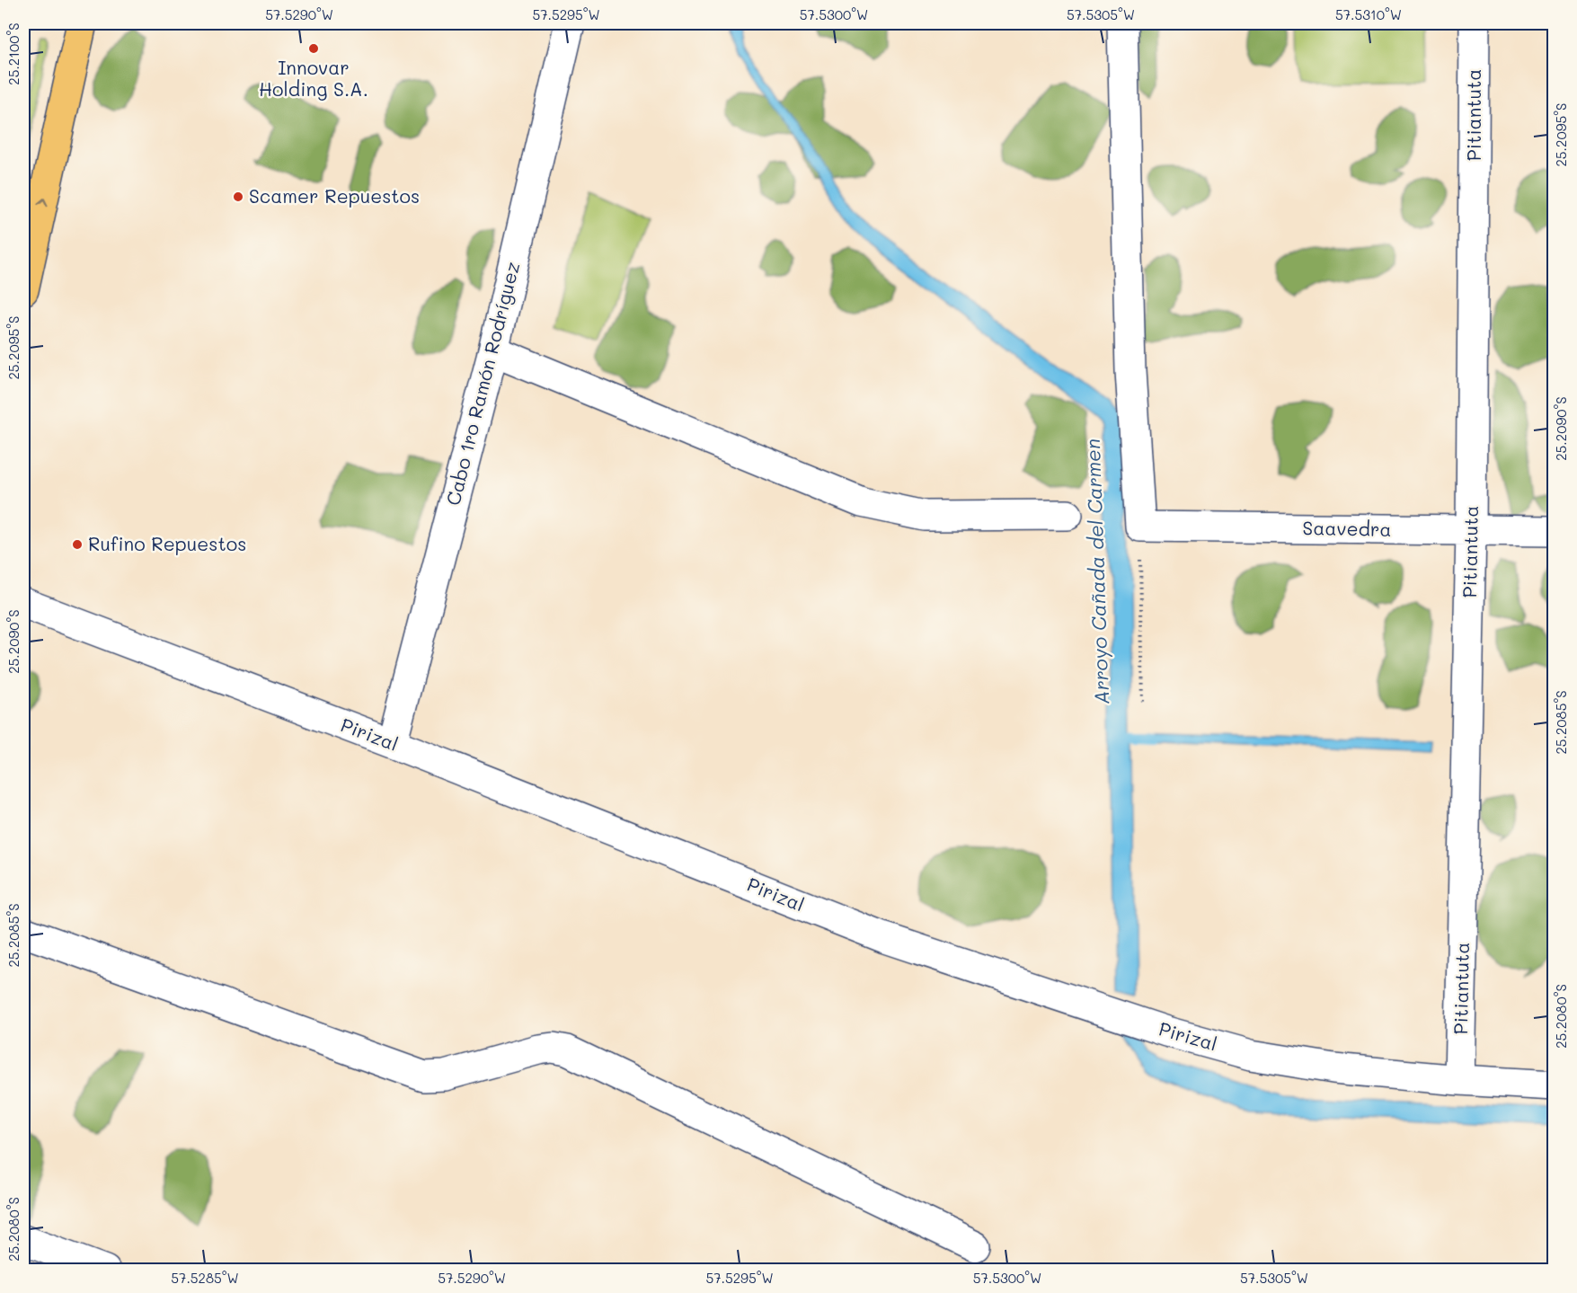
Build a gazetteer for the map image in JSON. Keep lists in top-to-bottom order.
{
  "streets": {
    "street": [
      "Pitiantuta",
      "Cabo 1ro Ramón Rodríguez",
      "Saavedra",
      "Pirizal"
    ]
  },
  "crossings": [
    ["Pitiantuta", "Saavedra"],
    ["Pitiantuta", "Pirizal"],
    ["Cabo 1ro Ramón Rodríguez", "Pirizal"]
  ],
  "water": ["Arroyo Cañada del Carmen"],
  "places": ["Innovar Holding S.A.", "Scamer Repuestos", "Rufino Repuestos"],
  "coordinates": [
    "57.5290°W",
    "57.5295°W",
    "57.5300°W",
    "57.5305°W",
    "57.5310°W",
    "25.2100°S",
    "25.2095°S",
    "25.2090°S",
    "25.2085°S",
    "25.2080°S",
    "57.5285°W"
  ]
}
